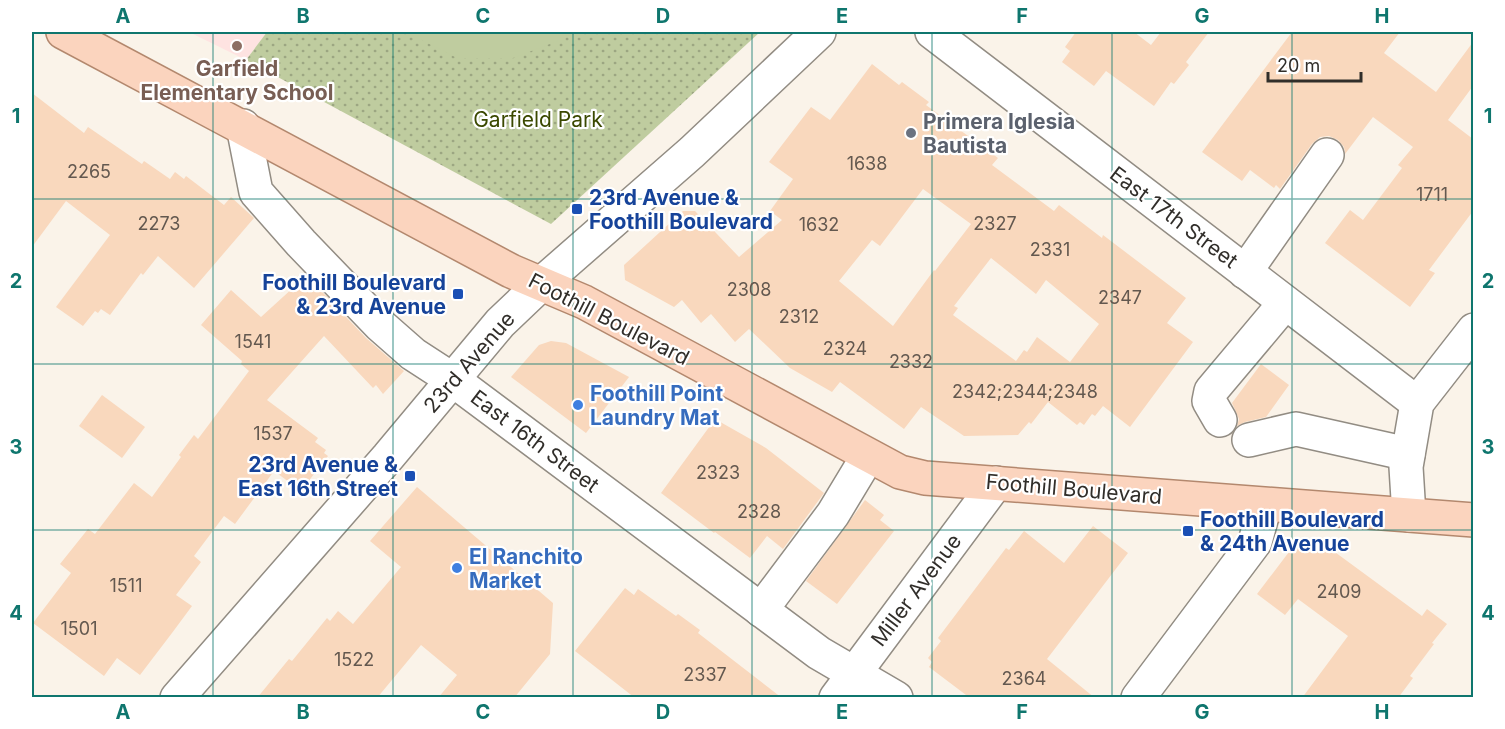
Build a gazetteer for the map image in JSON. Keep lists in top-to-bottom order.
{
  "streets": {
    "main road": ["Foothill Boulevard"],
    "street": [
      "East 17th Street",
      "23rd Avenue",
      "East 16th Street",
      "Miller Avenue"
    ]
  },
  "crossings": [
    ["Foothill Boulevard", "23rd Avenue"],
    ["Foothill Boulevard", "East 16th Street"],
    ["Foothill Boulevard", "Miller Avenue"],
    ["23rd Avenue", "East 16th Street"],
    ["East 16th Street", "Miller Avenue"]
  ],
  "parks": ["Garfield Park"],
  "places": {
    "other": [
      "Garfield Elementary School",
      "Primera Iglesia Bautista",
      "Foothill Point Laundry Mat",
      "El Ranchito Market"
    ],
    "transit": [
      "23rd Avenue & Foothill Boulevard",
      "Foothill Boulevard & 23rd Avenue",
      "23rd Avenue & East 16th Street",
      "Foothill Boulevard & 24th Avenue"
    ]
  },
  "house_numbers": [
    "1638",
    "2265",
    "1711",
    "2273",
    "2327",
    "1632",
    "2331",
    "2308",
    "2347",
    "2312",
    "1541",
    "2324",
    "2332",
    "2342;2344;2348",
    "1537",
    "2323",
    "2328",
    "1511",
    "2409",
    "1501",
    "1522",
    "2337",
    "2364"
  ],
  "scale_bar": "20 m",
  "grid": {
    "columns": [
      "A",
      "B",
      "C",
      "D",
      "E",
      "F",
      "G",
      "H"
    ],
    "rows": [
      "1",
      "2",
      "3",
      "4"
    ]
  }
}
